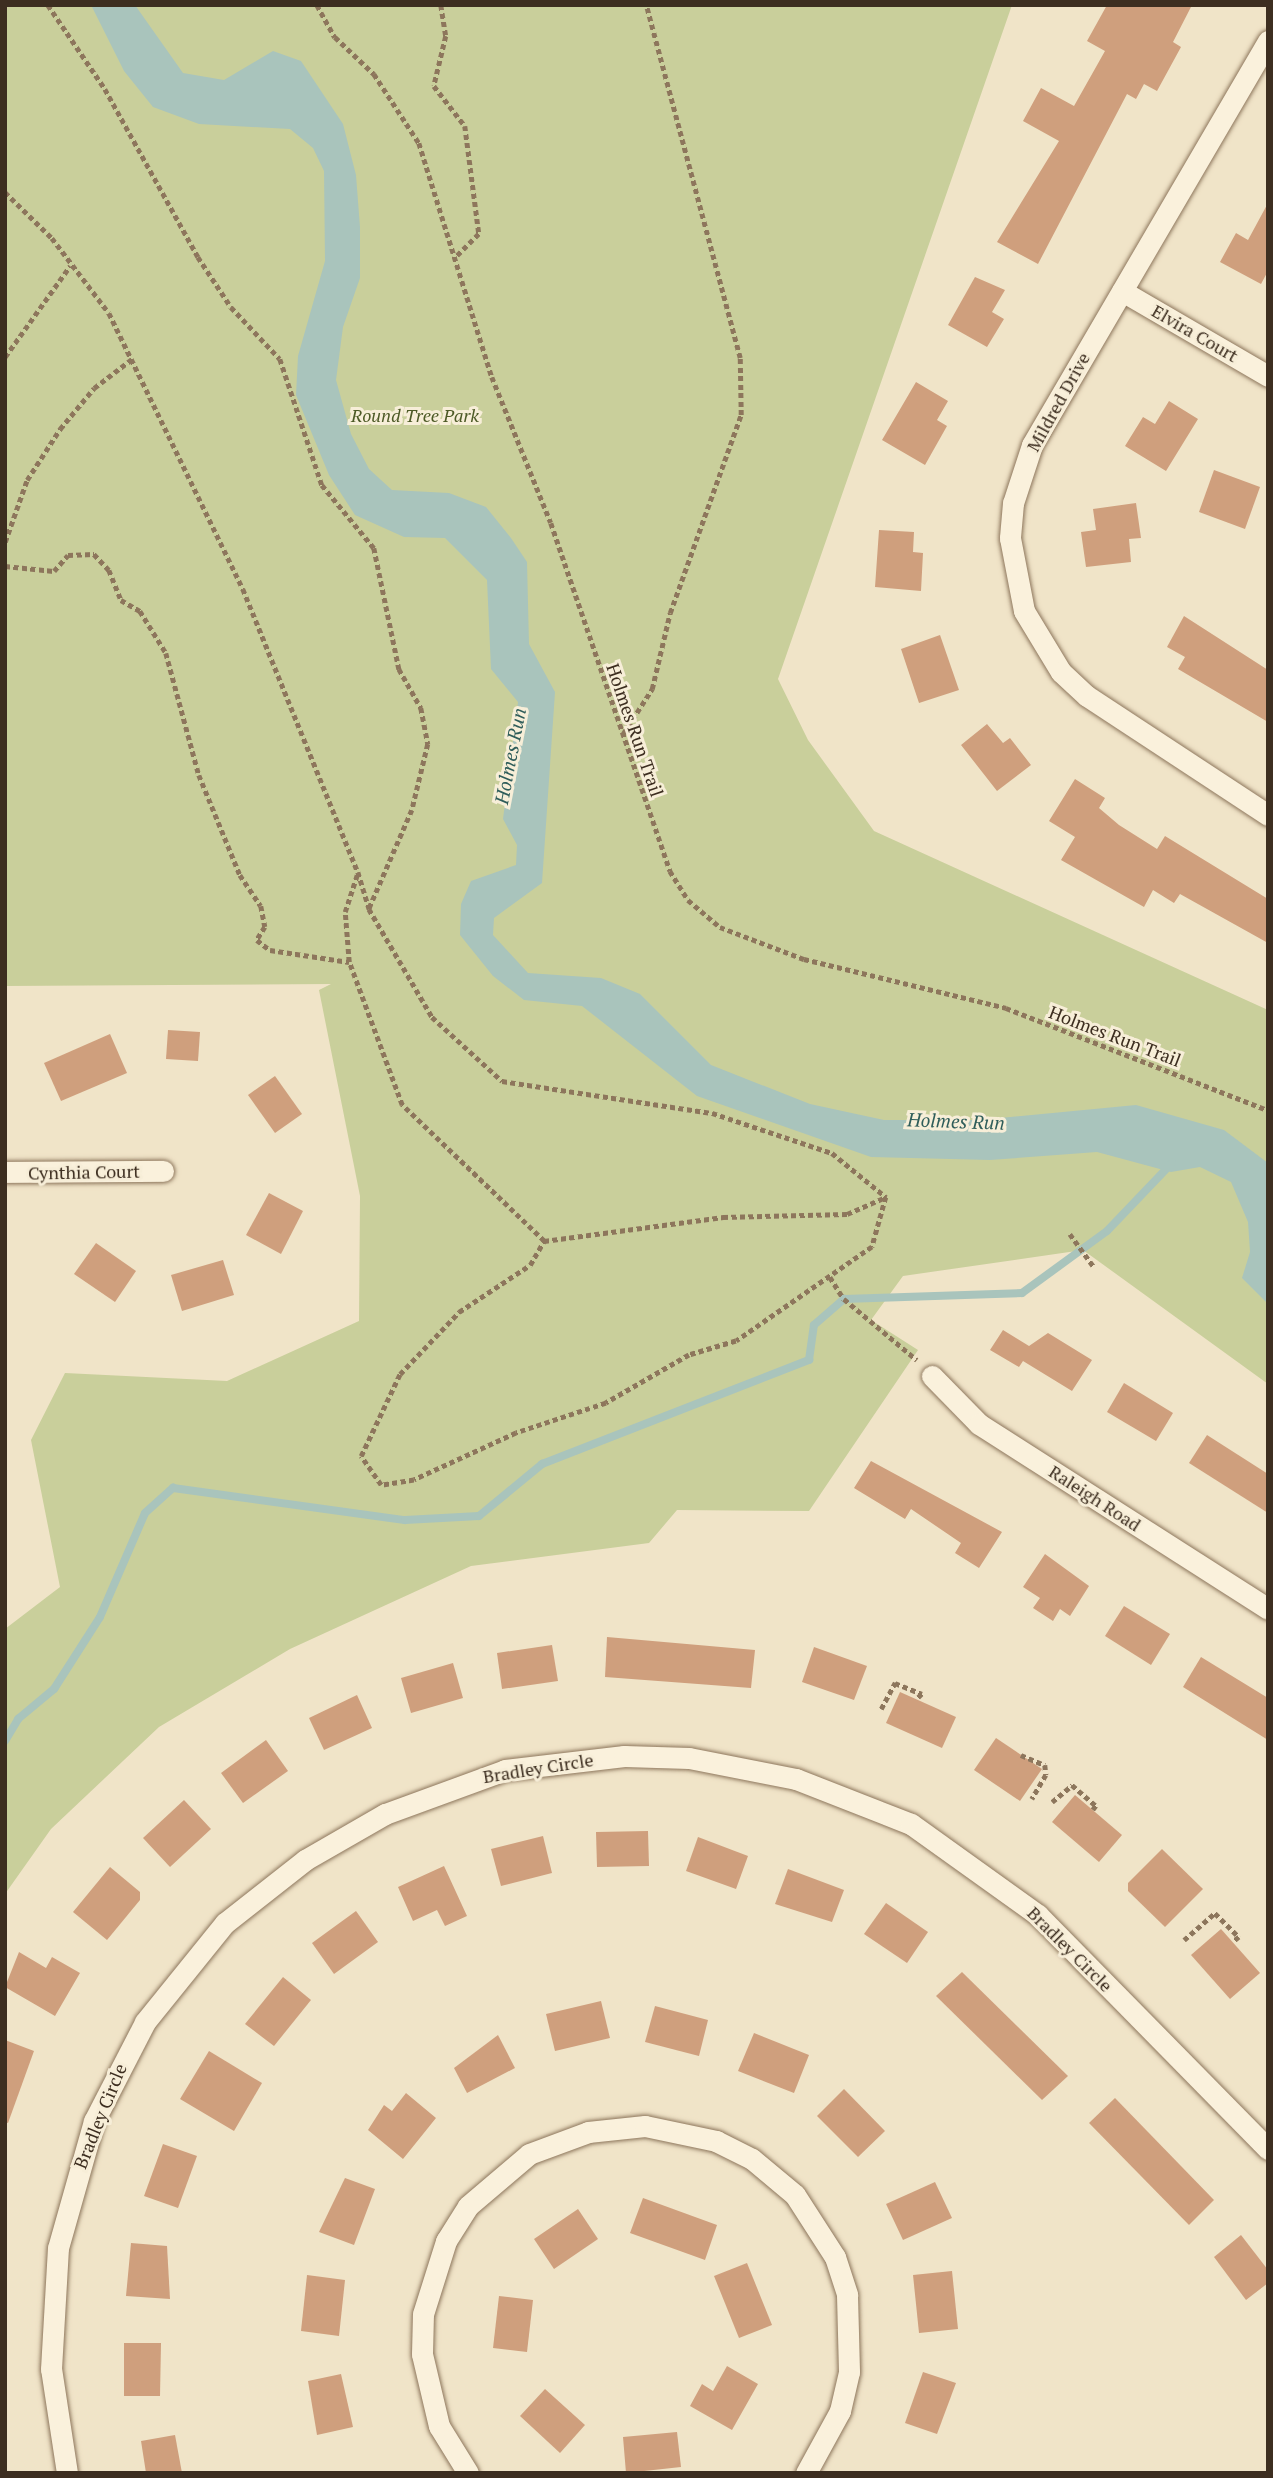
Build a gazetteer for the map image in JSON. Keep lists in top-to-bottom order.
{
  "streets": {
    "street": [
      "Elvira Court",
      "Mildred Drive",
      "Cynthia Court",
      "Raleigh Road",
      "Bradley Circle"
    ],
    "path": ["Holmes Run Trail"]
  },
  "crossings": [
    ["Elvira Court", "Mildred Drive"]
  ],
  "water": ["Holmes Run"],
  "parks": ["Round Tree Park"]
}
